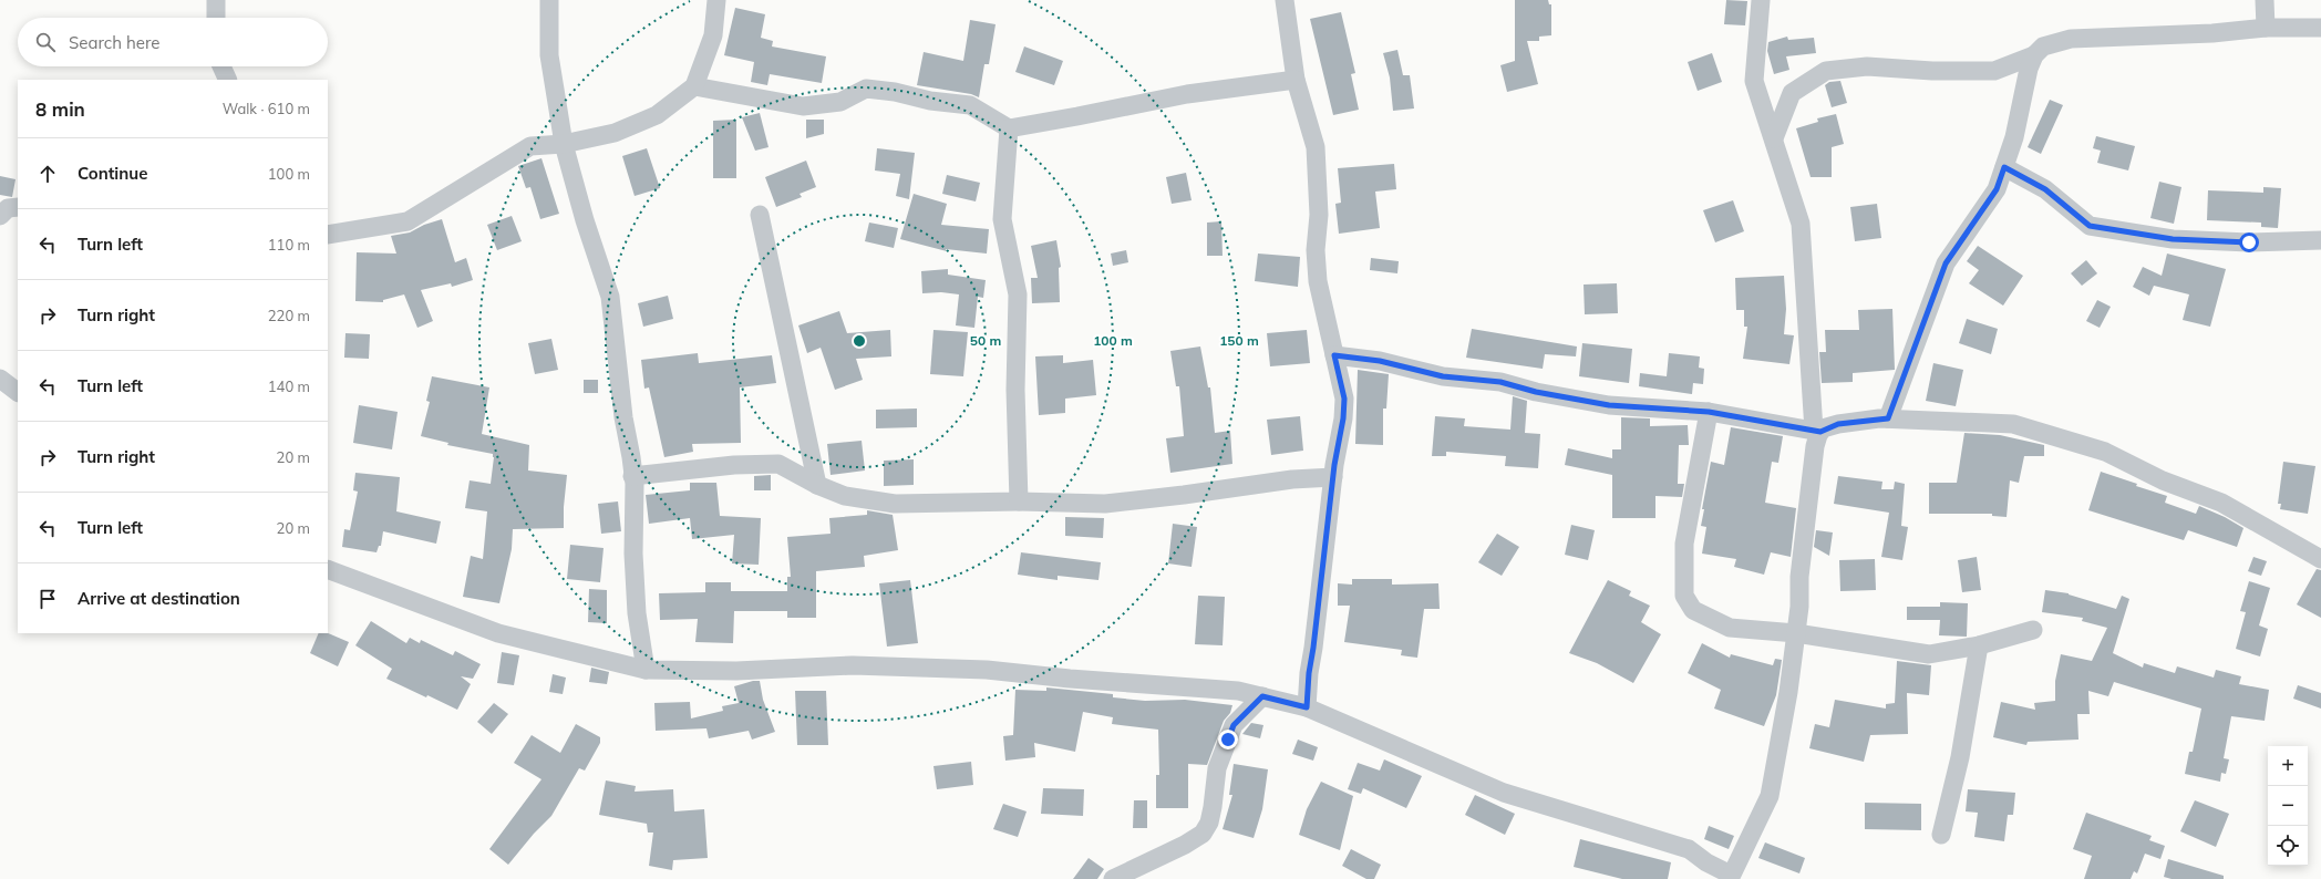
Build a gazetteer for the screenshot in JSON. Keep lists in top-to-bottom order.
{
  "page": {
    "search": "Search here",
    "heading": ["8 min", "Walk · 610 m"],
    "list": [
      ["Continue", "100 m"],
      ["Turn left", "110 m"],
      ["Turn right", "220 m"],
      ["Turn left", "140 m"],
      ["Turn right", "20 m"],
      ["Turn left", "20 m"],
      "Arrive at destination"
    ],
    "map_buttons": ["+", "−"]
  },
  "rings": ["50 m", "100 m", "150 m"]
}
